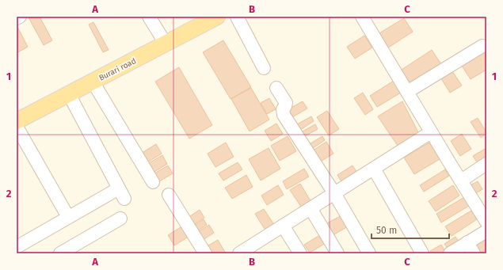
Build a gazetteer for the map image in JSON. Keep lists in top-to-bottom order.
{
  "streets": {
    "main road": ["Burari road"]
  },
  "scale_bar": "50 m",
  "grid": {
    "columns": ["A", "B", "C"],
    "rows": ["1", "2"]
  }
}
